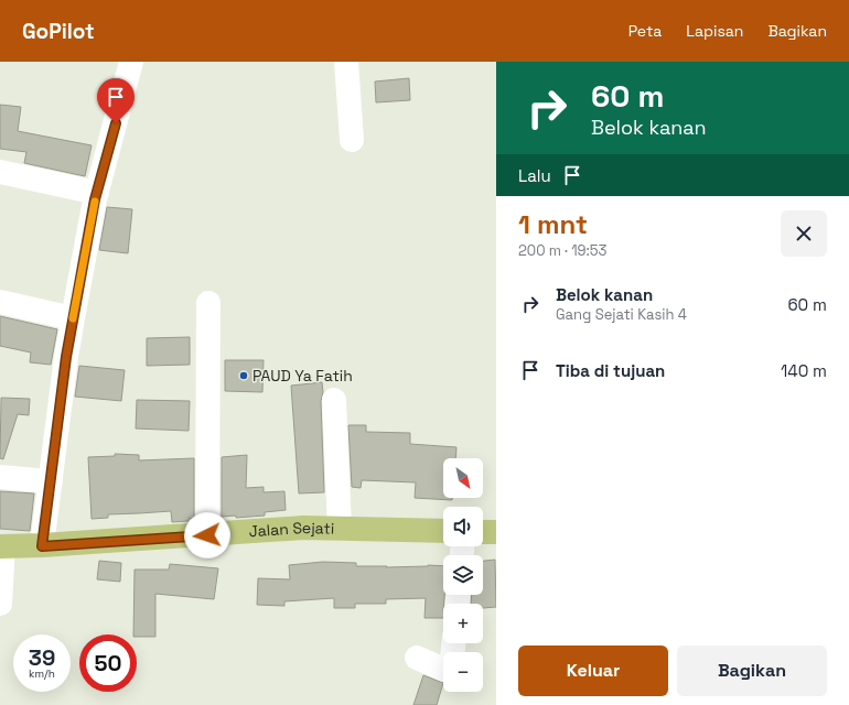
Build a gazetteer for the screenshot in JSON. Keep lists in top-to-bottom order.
{
  "streets": {
    "main road": ["Jalan Sejati"]
  },
  "places": ["PAUD Ya Fatih"],
  "north": "bottom right",
  "page": {
    "header": "GoPilot",
    "nav": ["Peta", "Lapisan", "Bagikan"],
    "turn": ["60 m", "Belok kanan"],
    "then": "Lalu",
    "heading": ["1 mnt", "200 m · 19:53"],
    "list": [
      {
        "name": "Belok kanan",
        "note": "Gang Sejati Kasih 4",
        "value": "60 m"
      },
      {
        "name": "Tiba di tujuan",
        "value": "140 m"
      }
    ],
    "map_buttons": ["+", "−"],
    "speed": "39 km/h",
    "limit": "50",
    "buttons": ["Keluar", "Bagikan"]
  }
}
